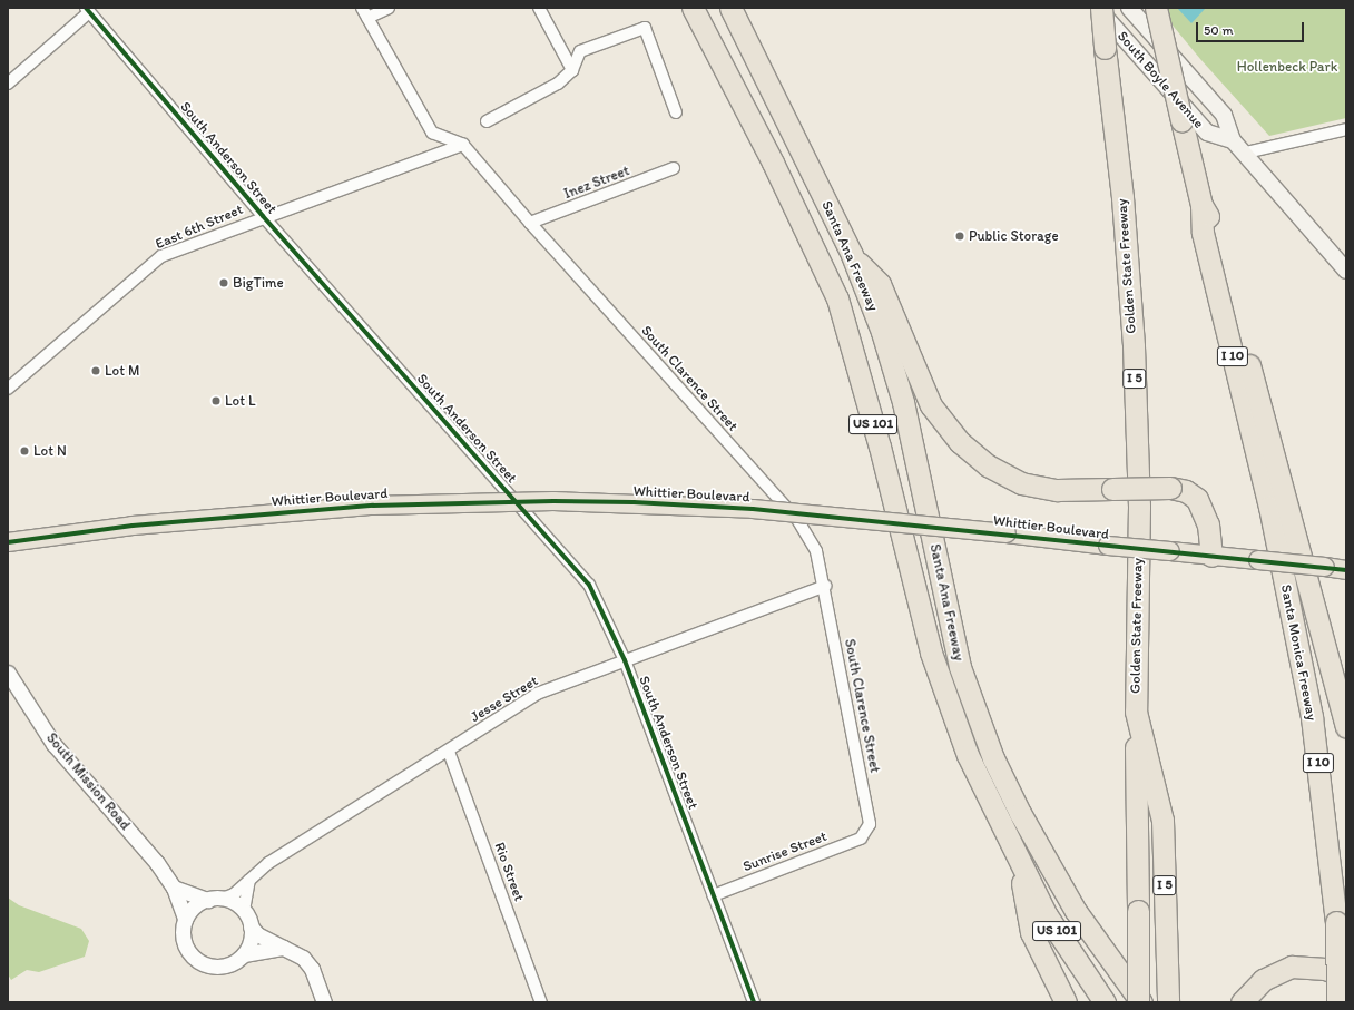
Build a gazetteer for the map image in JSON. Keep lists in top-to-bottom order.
{
  "streets": {
    "highway": [
      "Santa Ana Freeway",
      "Golden State Freeway",
      "I 10",
      "I 5",
      "US 101",
      "Santa Monica Freeway"
    ],
    "main road": ["South Boyle Avenue", "Whittier Boulevard"],
    "street": [
      "South Anderson Street",
      "Inez Street",
      "East 6th Street",
      "South Clarence Street",
      "Jesse Street",
      "South Mission Road",
      "Sunrise Street",
      "Rio Street"
    ]
  },
  "crossings": [
    ["South Anderson Street", "East 6th Street"],
    ["South Anderson Street", "Jesse Street"],
    ["South Anderson Street", "Sunrise Street"],
    ["Inez Street", "South Clarence Street"],
    ["East 6th Street", "South Clarence Street"],
    ["South Clarence Street", "Jesse Street"],
    ["South Clarence Street", "Sunrise Street"],
    ["Jesse Street", "South Mission Road"],
    ["Jesse Street", "Rio Street"]
  ],
  "parks": ["Hollenbeck Park"],
  "places": [
    "Public Storage",
    "BigTime",
    "Lot M",
    "Lot L",
    "Lot N"
  ],
  "scale_bar": "50 m"
}
